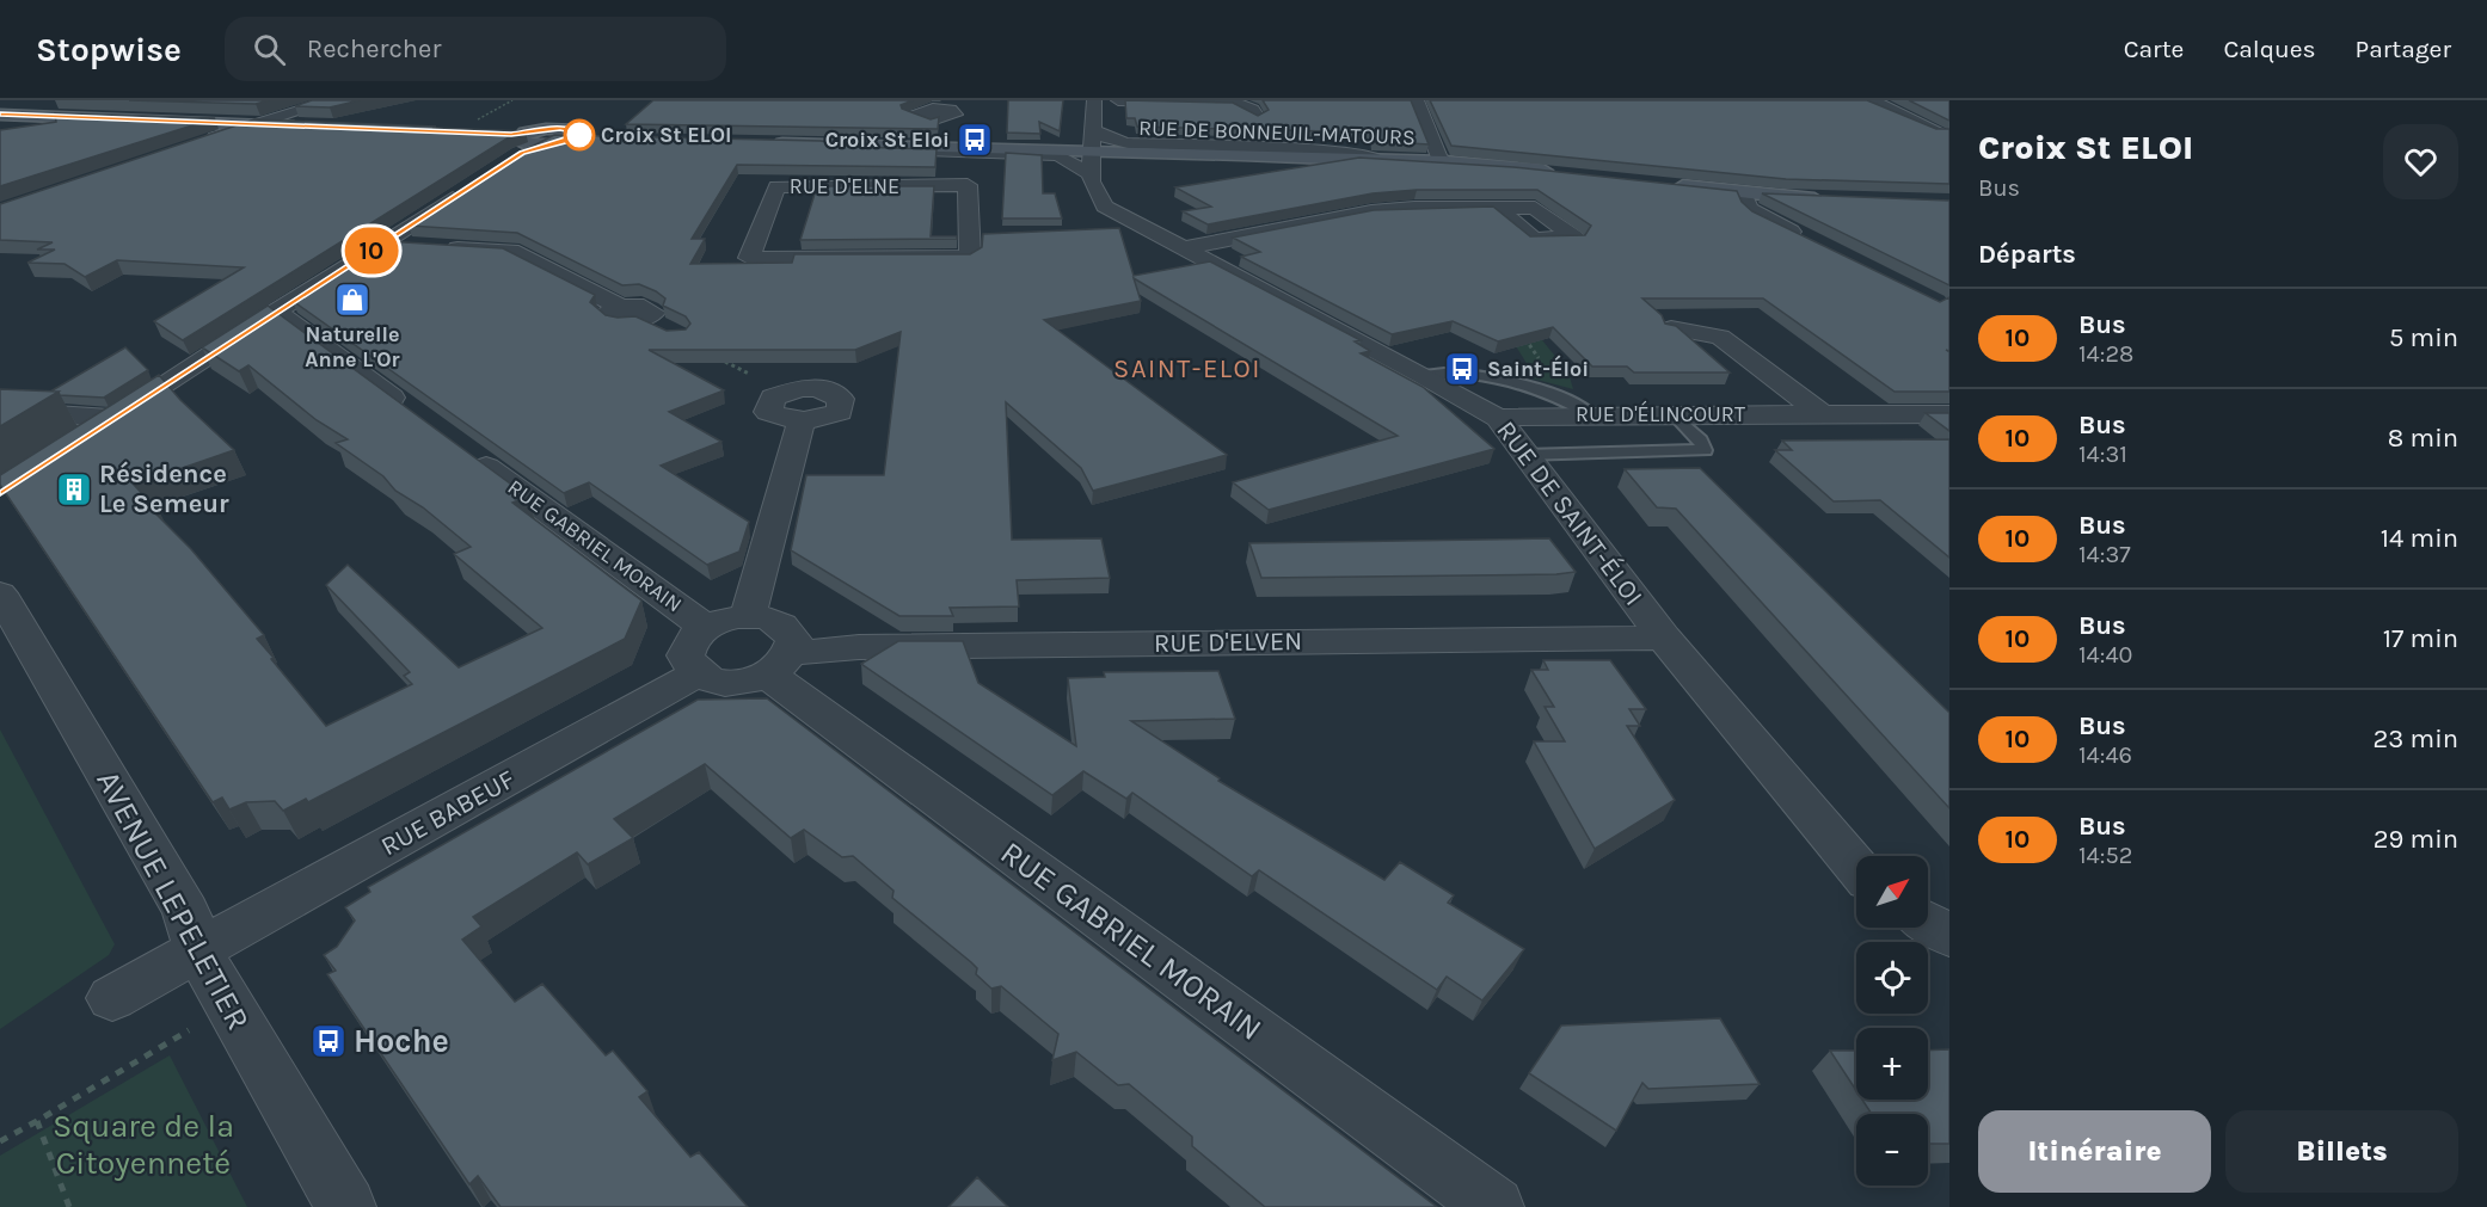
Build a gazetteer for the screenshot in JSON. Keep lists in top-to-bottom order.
{
  "streets": {
    "main road": ["RUE DE BONNEUIL-MATOURS"],
    "street": [
      "RUE D'ELNE",
      "RUE D'ÉLINCOURT",
      "RUE DE SAINT-ÉLOI",
      "RUE GABRIEL MORAIN",
      "RUE D'ELVEN",
      "RUE BABEUF",
      "AVENUE LEPELETIER"
    ]
  },
  "crossings": [
    ["RUE D'ÉLINCOURT", "RUE DE SAINT-ÉLOI"],
    ["RUE DE SAINT-ÉLOI", "RUE D'ELVEN"],
    ["RUE GABRIEL MORAIN", "RUE D'ELVEN"],
    ["RUE GABRIEL MORAIN", "RUE BABEUF"],
    ["RUE D'ELVEN", "RUE BABEUF"],
    ["RUE BABEUF", "AVENUE LEPELETIER"]
  ],
  "districts": ["SAINT-ELOI"],
  "parks": ["Square de la Citoyenneté"],
  "places": {
    "other": ["Croix St ELOI"],
    "bus stop": ["Croix St Eloi", "Saint-Éloi", "Hoche"],
    "shop": ["Naturelle Anne L'Or"],
    "building": ["Résidence Le Semeur"]
  },
  "lines": ["bus line 10"],
  "north": "top right",
  "page": {
    "header": "Stopwise",
    "search": "Rechercher",
    "nav": ["Carte", "Calques", "Partager"],
    "on_map": "10",
    "heading": [
      ["Croix St ELOI", "Bus"],
      "Départs"
    ],
    "list": [
      {
        "mark": "10",
        "name": "Bus",
        "note": "14:28",
        "value": "5 min"
      },
      {
        "mark": "10",
        "name": "Bus",
        "note": "14:31",
        "value": "8 min"
      },
      {
        "mark": "10",
        "name": "Bus",
        "note": "14:37",
        "value": "14 min"
      },
      {
        "mark": "10",
        "name": "Bus",
        "note": "14:40",
        "value": "17 min"
      },
      {
        "mark": "10",
        "name": "Bus",
        "note": "14:46",
        "value": "23 min"
      },
      {
        "mark": "10",
        "name": "Bus",
        "note": "14:52",
        "value": "29 min"
      }
    ],
    "map_buttons": ["+", "−"],
    "buttons": ["Itinéraire", "Billets"]
  }
}
